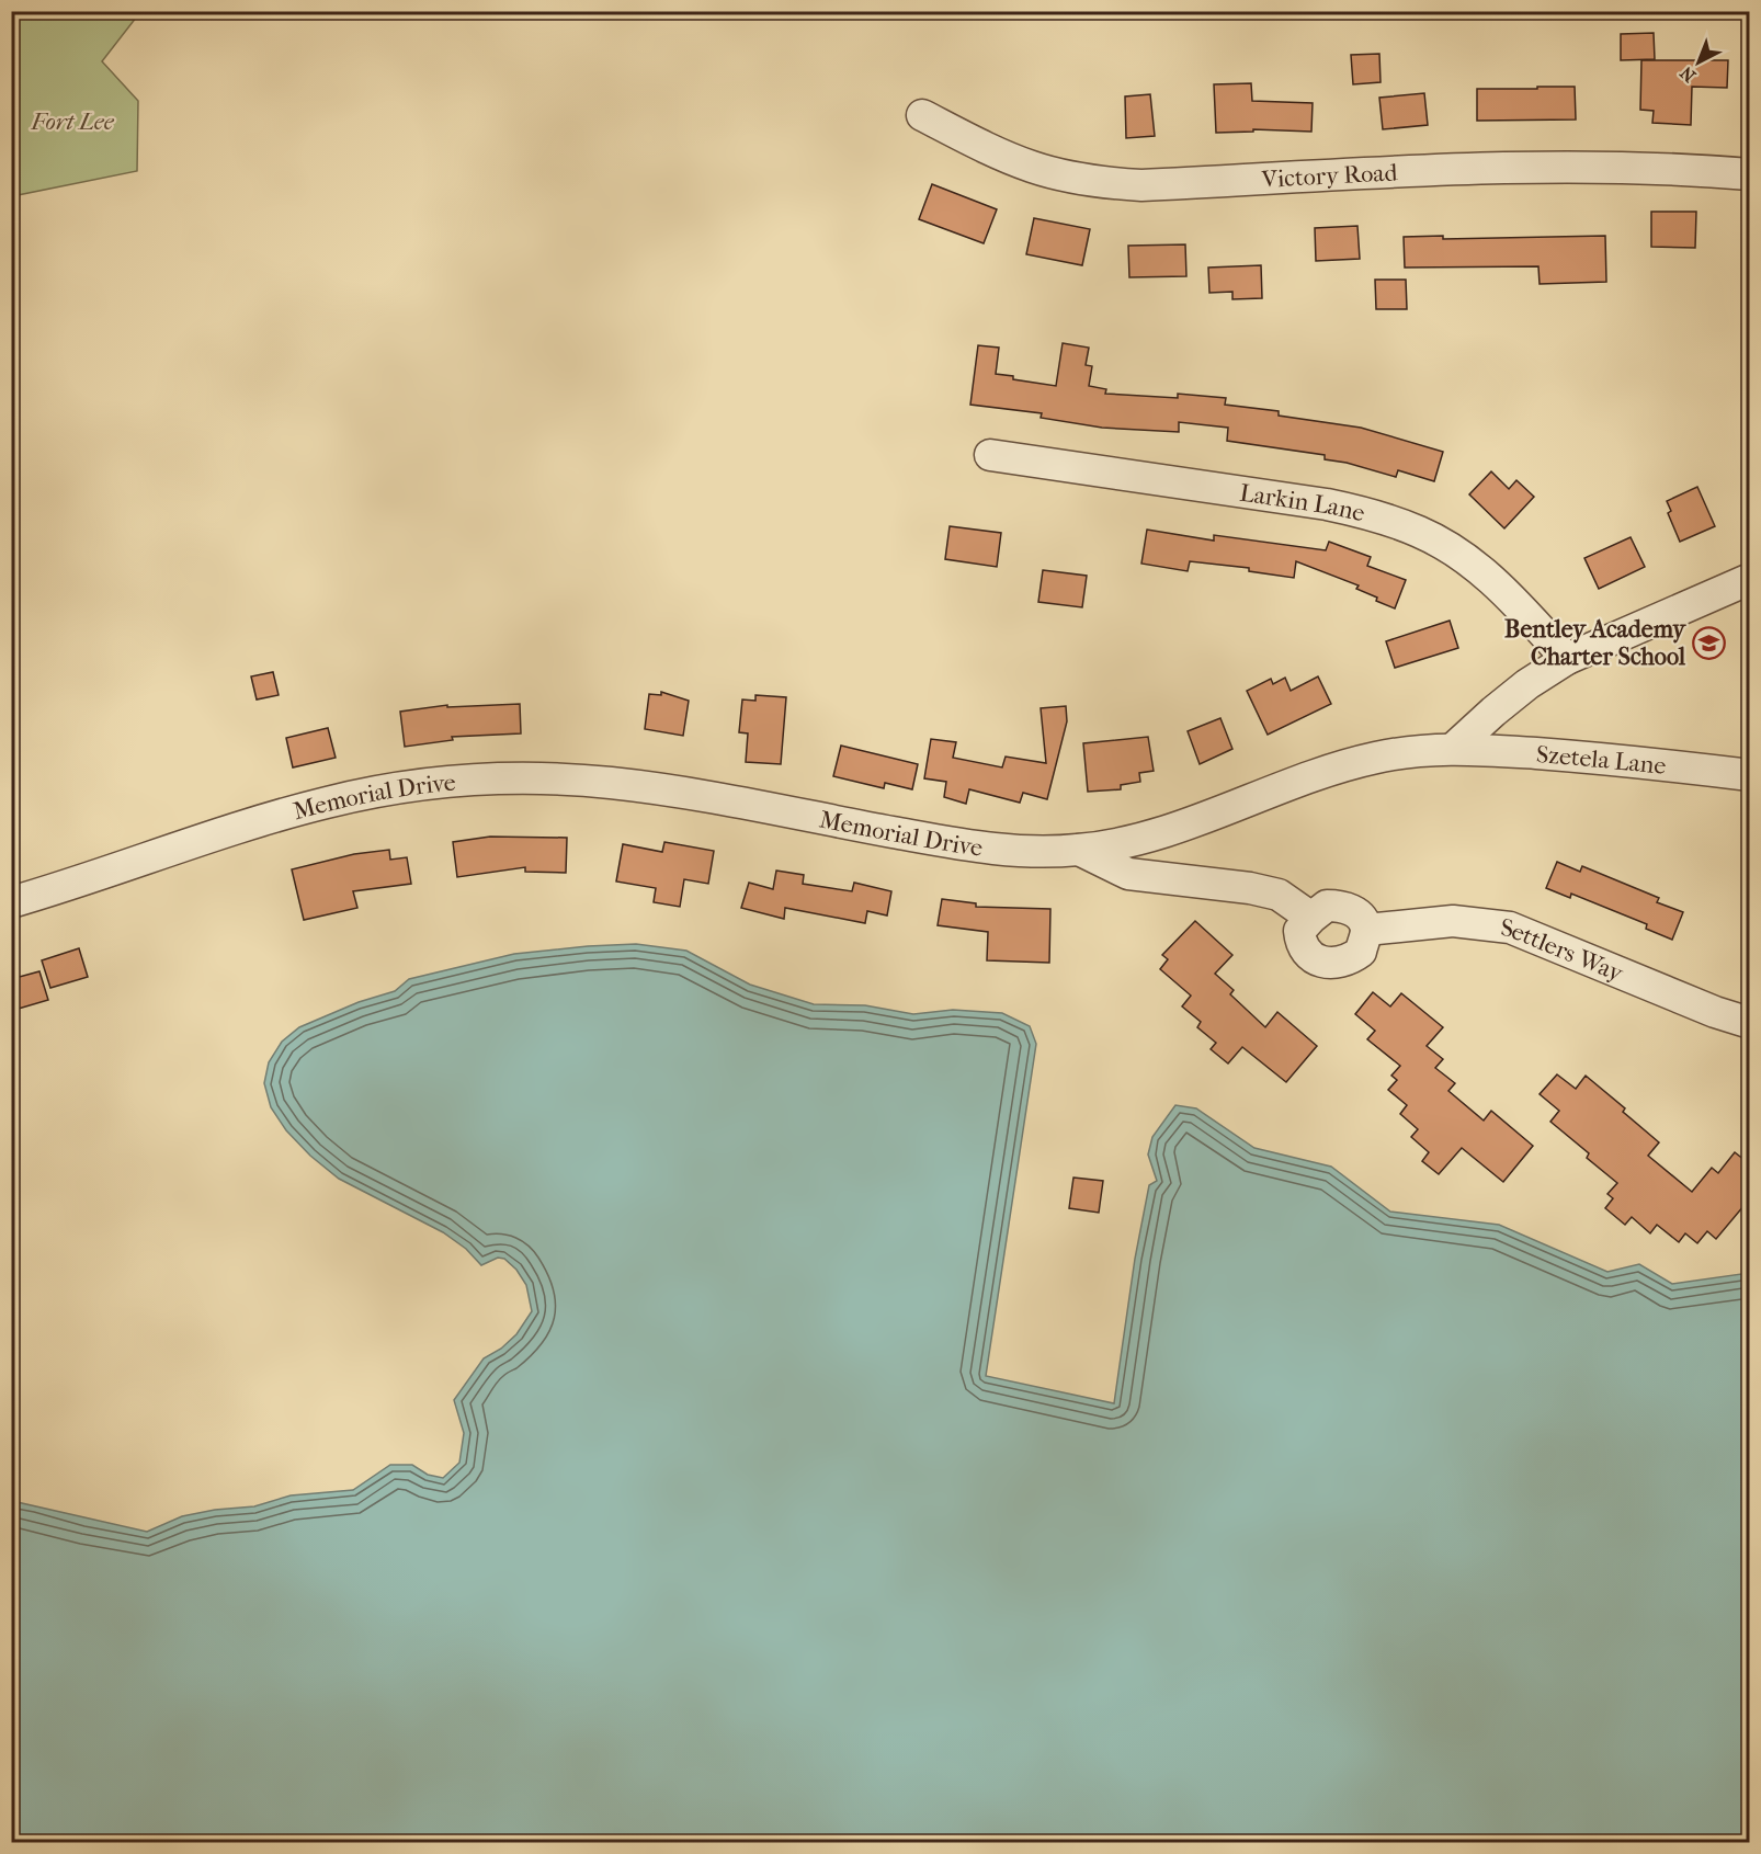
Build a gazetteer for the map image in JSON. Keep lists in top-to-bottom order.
{
  "streets": {
    "street": [
      "Victory Road",
      "Larkin Lane",
      "Szetela Lane",
      "Memorial Drive",
      "Settlers Way"
    ]
  },
  "crossings": [
    ["Szetela Lane", "Memorial Drive"]
  ],
  "parks": ["Fort Lee"],
  "places": {
    "school or university": ["Bentley Academy Charter School"]
  },
  "north": "bottom left"
}
